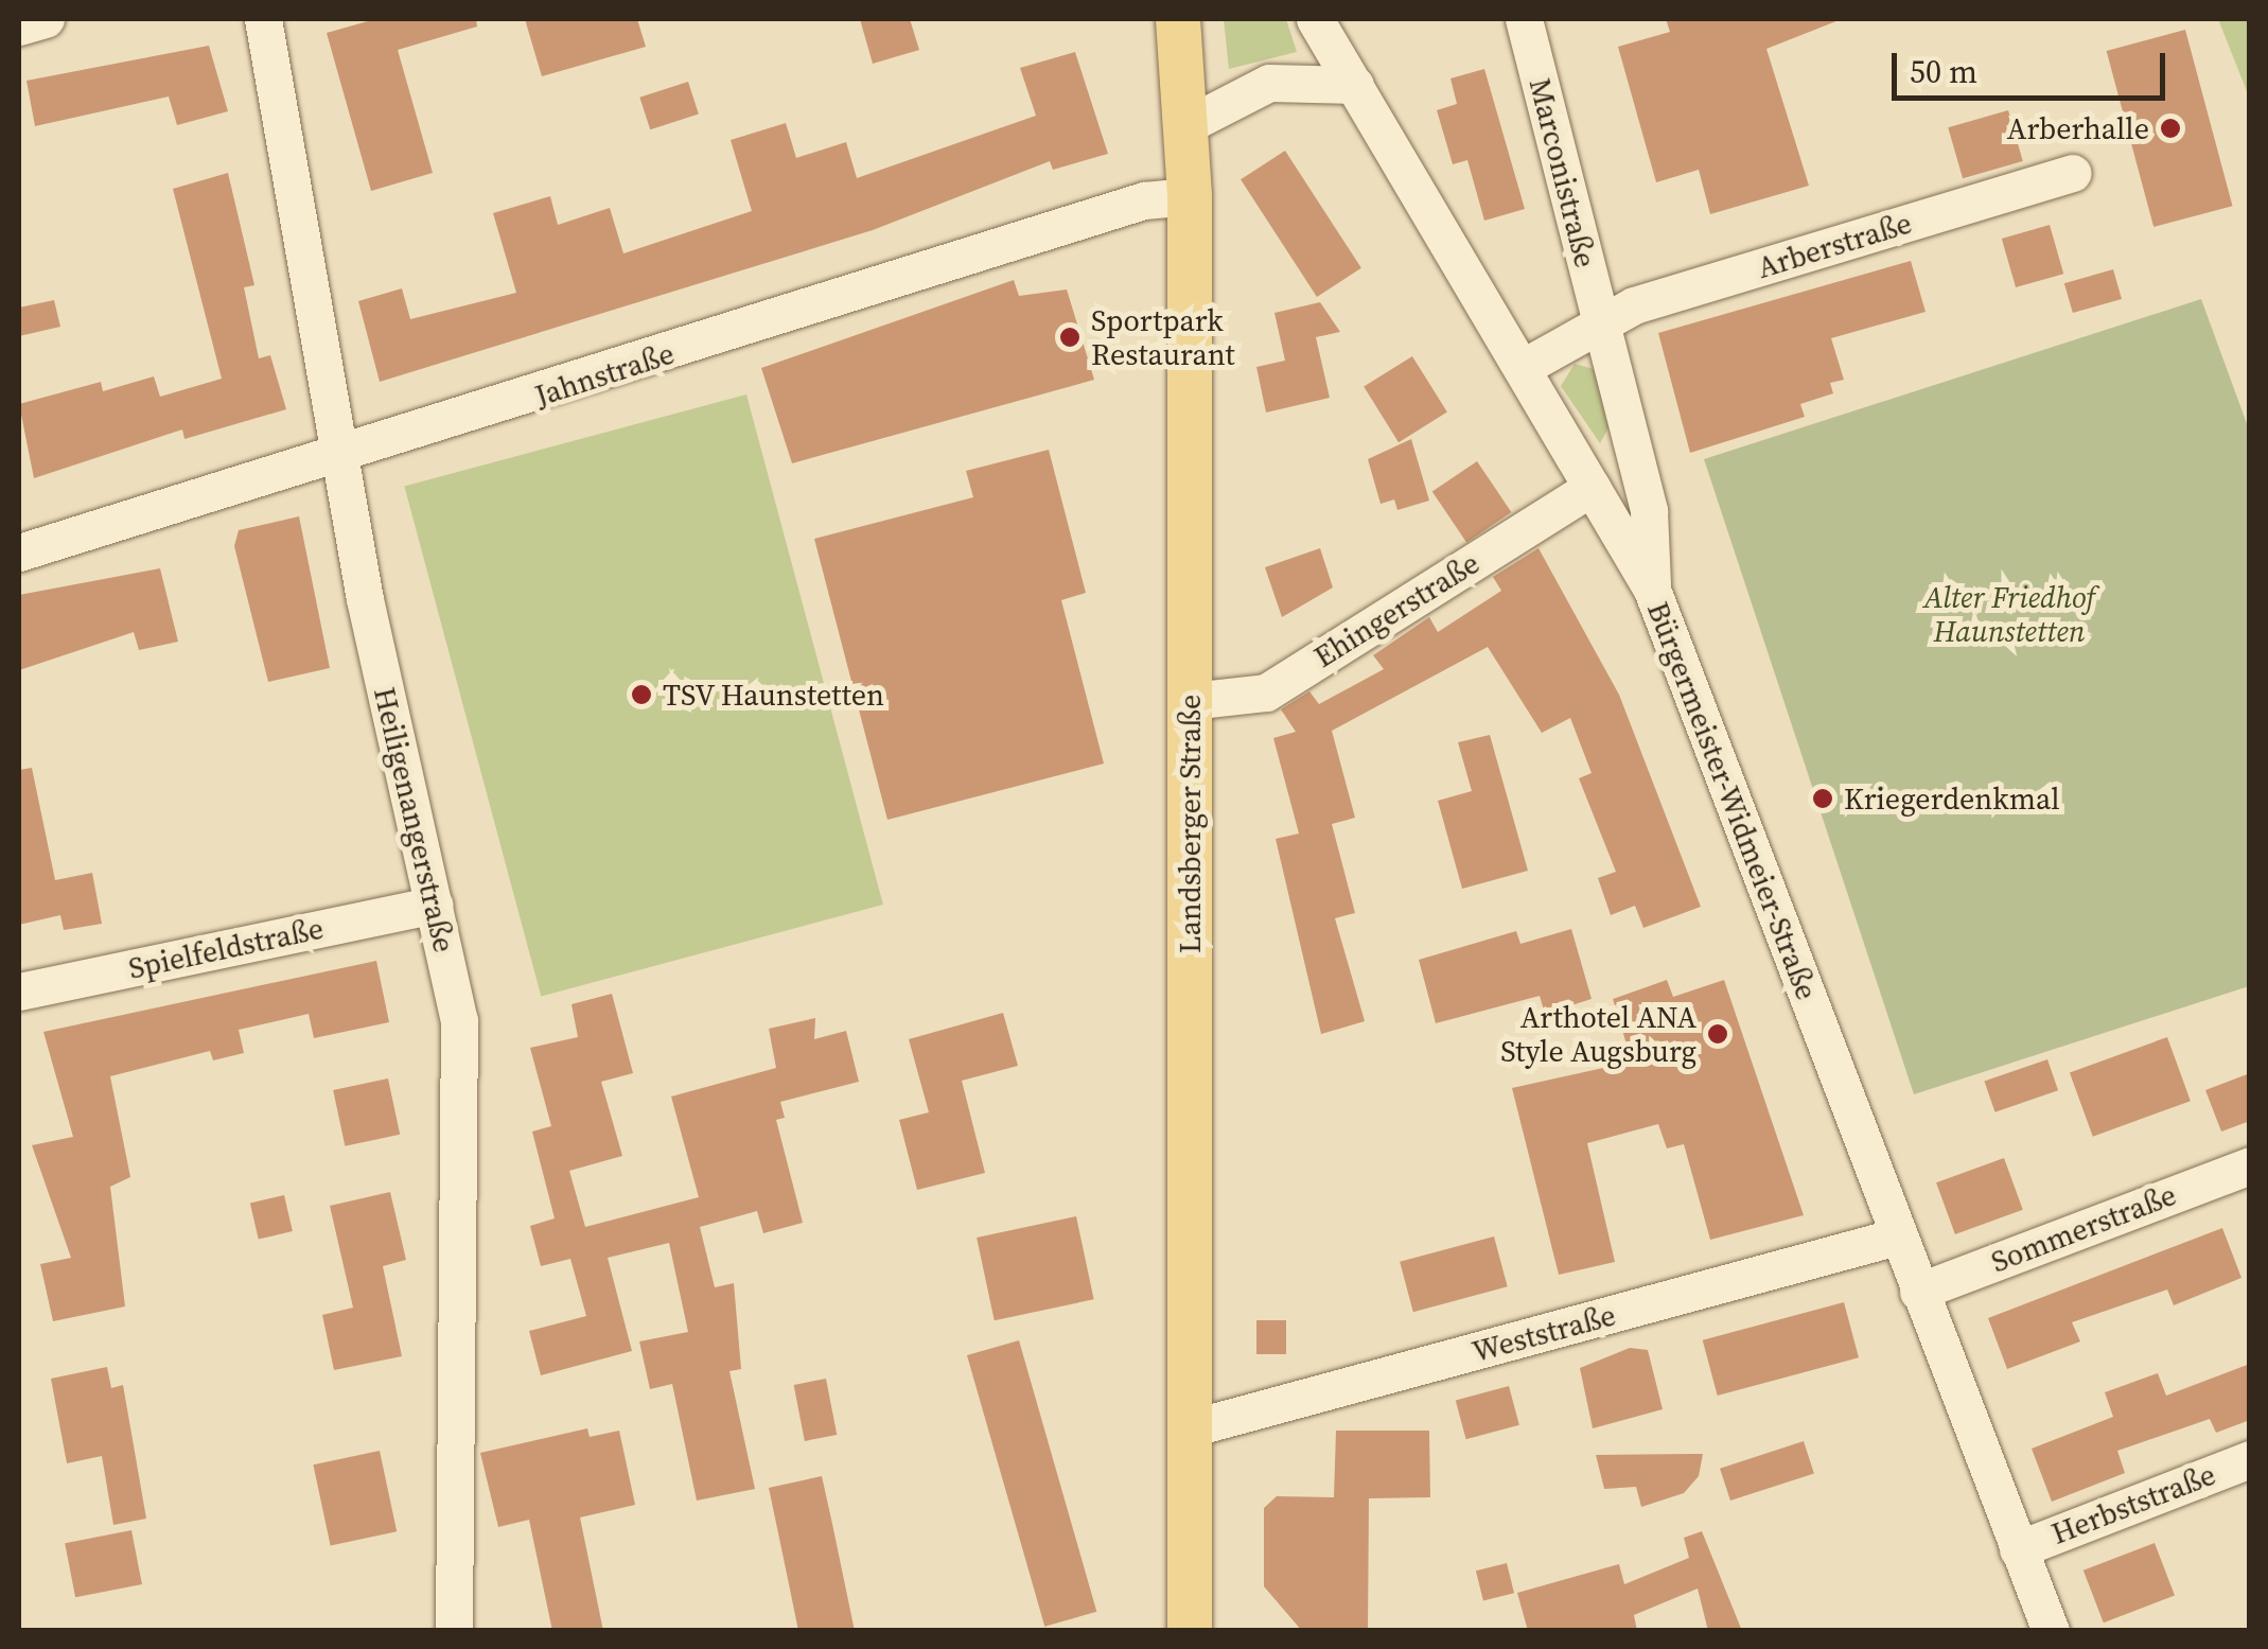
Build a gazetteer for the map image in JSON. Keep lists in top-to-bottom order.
{
  "streets": {
    "main road": ["Landsberger Straße"],
    "street": [
      "Marconistraße",
      "Arberstraße",
      "Jahnstraße",
      "Ehingerstraße",
      "Bürgermeister-Widmeier-Straße",
      "Heiligenangerstraße",
      "Spielfeldstraße",
      "Sommerstraße",
      "Weststraße",
      "Herbststraße"
    ]
  },
  "crossings": [
    ["Marconistraße", "Arberstraße"],
    ["Marconistraße", "Bürgermeister-Widmeier-Straße"],
    ["Jahnstraße", "Heiligenangerstraße"],
    ["Jahnstraße", "Landsberger Straße"],
    ["Ehingerstraße", "Bürgermeister-Widmeier-Straße"],
    ["Ehingerstraße", "Landsberger Straße"],
    ["Bürgermeister-Widmeier-Straße", "Sommerstraße"],
    ["Bürgermeister-Widmeier-Straße", "Weststraße"],
    ["Bürgermeister-Widmeier-Straße", "Herbststraße"],
    ["Heiligenangerstraße", "Spielfeldstraße"],
    ["Landsberger Straße", "Weststraße"]
  ],
  "parks": ["Alter Friedhof Haunstetten"],
  "places": [
    "Arberhalle",
    "Sportpark Restaurant",
    "TSV Haunstetten",
    "Kriegerdenkmal",
    "Arthotel ANA Style Augsburg"
  ],
  "scale_bar": "50 m"
}
